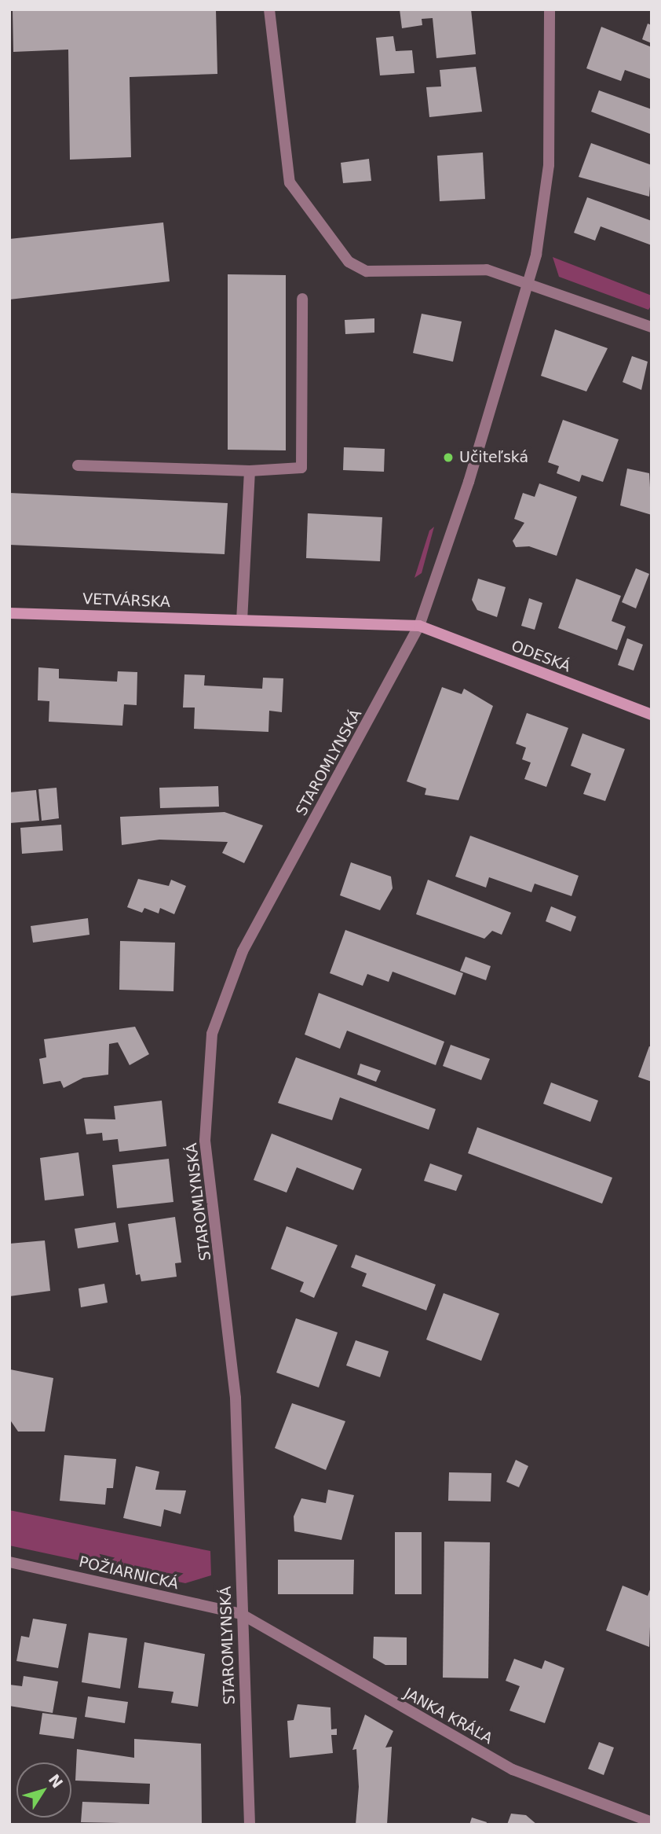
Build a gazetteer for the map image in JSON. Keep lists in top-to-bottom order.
{
  "streets": {
    "street": [
      "VETVÁRSKA",
      "ODESKÁ",
      "STAROMLYNSKÁ",
      "POŽIARNICKÁ",
      "JANKA KRÁĽA"
    ]
  },
  "crossings": [
    ["VETVÁRSKA", "ODESKÁ"],
    ["VETVÁRSKA", "STAROMLYNSKÁ"],
    ["ODESKÁ", "STAROMLYNSKÁ"],
    ["STAROMLYNSKÁ", "POŽIARNICKÁ"],
    ["STAROMLYNSKÁ", "JANKA KRÁĽA"],
    ["POŽIARNICKÁ", "JANKA KRÁĽA"]
  ],
  "places": ["Učiteľská"],
  "north": "top right"
}
